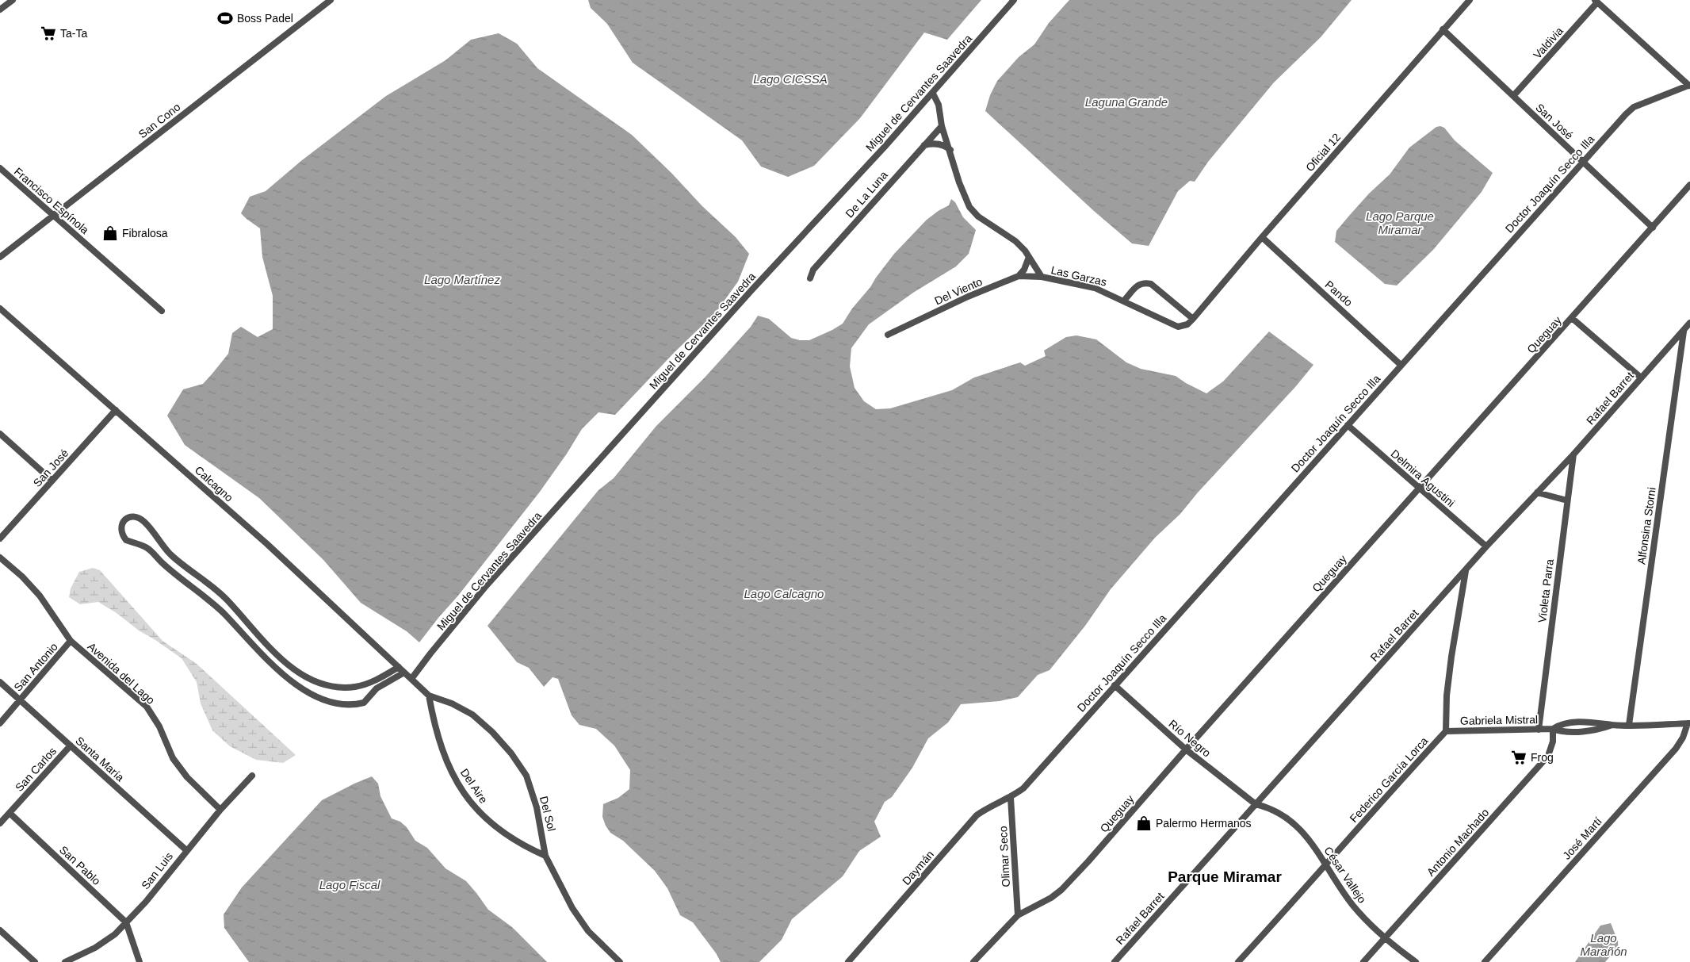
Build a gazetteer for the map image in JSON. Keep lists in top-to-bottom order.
{
  "streets": {
    "street": [
      "Valdivia",
      "Miguel de Cervantes Saavedra",
      "San Cono",
      "San José",
      "Oficial 12",
      "Doctor Joaquín Secco Illa",
      "De La Luna",
      "Francisco Espínola",
      "Las Garzas",
      "Del Viento",
      "Pando",
      "Queguay",
      "Rafael Barret",
      "Delmira Agustini",
      "Calcagno",
      "Alfonsina Storni",
      "Violeta Parra",
      "San Antonio",
      "Avenida del Lago",
      "Gabriela Mistral",
      "Río Negro",
      "Santa María",
      "San Carlos",
      "Federico García Lorca",
      "Del Aire",
      "Del Sol",
      "José Martí",
      "Antonio Machado",
      "Olimar Seco",
      "San Pablo",
      "Daymán",
      "San Luis",
      "César Vallejo"
    ]
  },
  "crossings": [
    ["Valdivia", "San José"],
    ["Miguel de Cervantes Saavedra", "Las Garzas"],
    ["Miguel de Cervantes Saavedra", "Calcagno"],
    ["San Cono", "Francisco Espínola"],
    ["San José", "Oficial 12"],
    ["San José", "Doctor Joaquín Secco Illa"],
    ["San José", "Queguay"],
    ["San José", "Calcagno"],
    ["Oficial 12", "Las Garzas"],
    ["Oficial 12", "Pando"],
    ["Doctor Joaquín Secco Illa", "Pando"],
    ["Doctor Joaquín Secco Illa", "Delmira Agustini"],
    ["Doctor Joaquín Secco Illa", "Río Negro"],
    ["Doctor Joaquín Secco Illa", "Olimar Seco"],
    ["Doctor Joaquín Secco Illa", "Daymán"],
    ["De La Luna", "Las Garzas"],
    ["Queguay", "Delmira Agustini"],
    ["Queguay", "Río Negro"],
    ["Queguay", "Olimar Seco"],
    ["Rafael Barret", "Delmira Agustini"],
    ["Rafael Barret", "Alfonsina Storni"],
    ["Rafael Barret", "Violeta Parra"],
    ["Rafael Barret", "Río Negro"],
    ["Rafael Barret", "César Vallejo"],
    ["Calcagno", "Del Aire"],
    ["Calcagno", "Del Sol"],
    ["Alfonsina Storni", "Gabriela Mistral"],
    ["Violeta Parra", "Gabriela Mistral"],
    ["San Antonio", "Avenida del Lago"],
    ["San Antonio", "Santa María"],
    ["Avenida del Lago", "San Luis"],
    ["Gabriela Mistral", "Federico García Lorca"],
    ["Gabriela Mistral", "José Martí"],
    ["Gabriela Mistral", "Antonio Machado"],
    ["Río Negro", "César Vallejo"],
    ["Santa María", "San Carlos"],
    ["Santa María", "San Luis"],
    ["San Carlos", "San Pablo"],
    ["Federico García Lorca", "César Vallejo"],
    ["Del Aire", "Del Sol"],
    ["Antonio Machado", "César Vallejo"],
    ["Olimar Seco", "Daymán"],
    ["San Pablo", "San Luis"]
  ],
  "districts": ["Parque Miramar"],
  "water": [
    "Lago CICSSA",
    "Laguna Grande",
    "Lago Parque Miramar",
    "Lago Martínez",
    "Lago Calcagno",
    "Lago Fiscal",
    "Lago Marañón"
  ],
  "places": {
    "sports": ["Boss Padel"],
    "supermarket": ["Ta-Ta", "Frog"],
    "shop": ["Fibralosa", "Palermo Hermanos"]
  }
}
